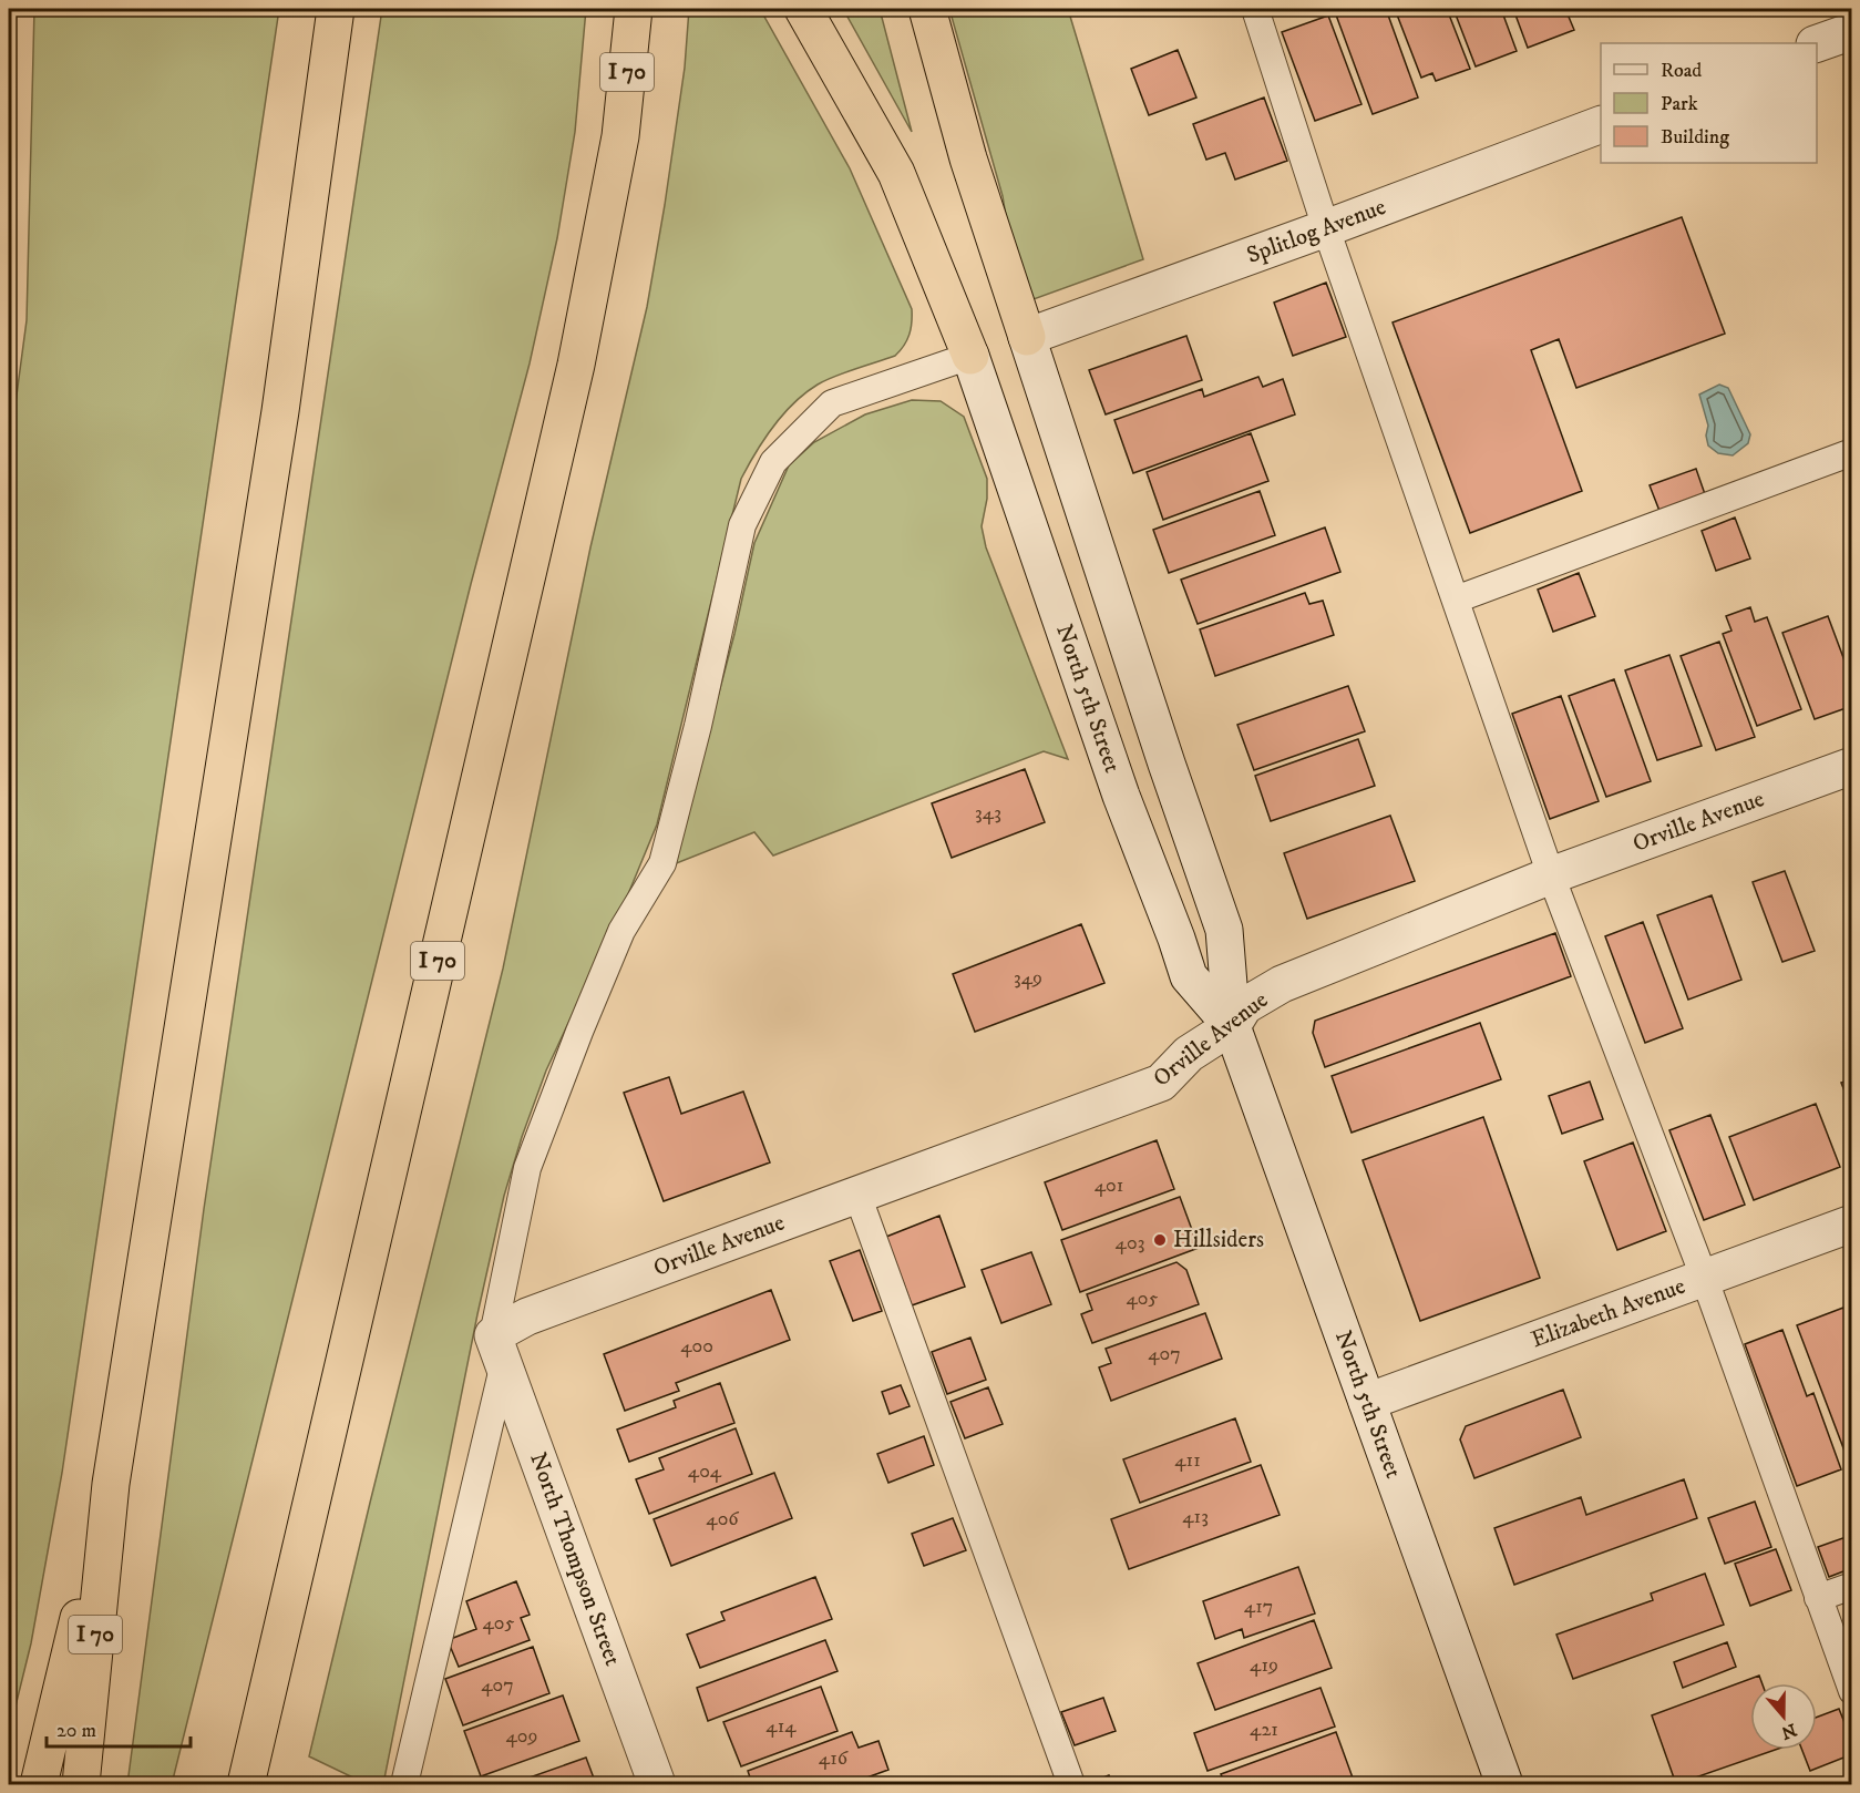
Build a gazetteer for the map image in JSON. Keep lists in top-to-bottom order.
{
  "streets": {
    "highway": ["I 70"],
    "street": [
      "Splitlog Avenue",
      "North 5th Street",
      "Orville Avenue",
      "Elizabeth Avenue",
      "North Thompson Street"
    ]
  },
  "crossings": [
    ["Splitlog Avenue", "North 5th Street"],
    ["North 5th Street", "Orville Avenue"],
    ["North 5th Street", "Elizabeth Avenue"],
    ["Orville Avenue", "North Thompson Street"]
  ],
  "places": ["Hillsiders"],
  "house_numbers": [
    "343",
    "349",
    "401",
    "403",
    "405",
    "400",
    "407",
    "411",
    "404",
    "413",
    "406",
    "417",
    "405",
    "419",
    "407",
    "414",
    "421",
    "409",
    "416"
  ],
  "legend": ["Road", "Park", "Building"],
  "scale_bar": "20 m",
  "north": "bottom"
}
